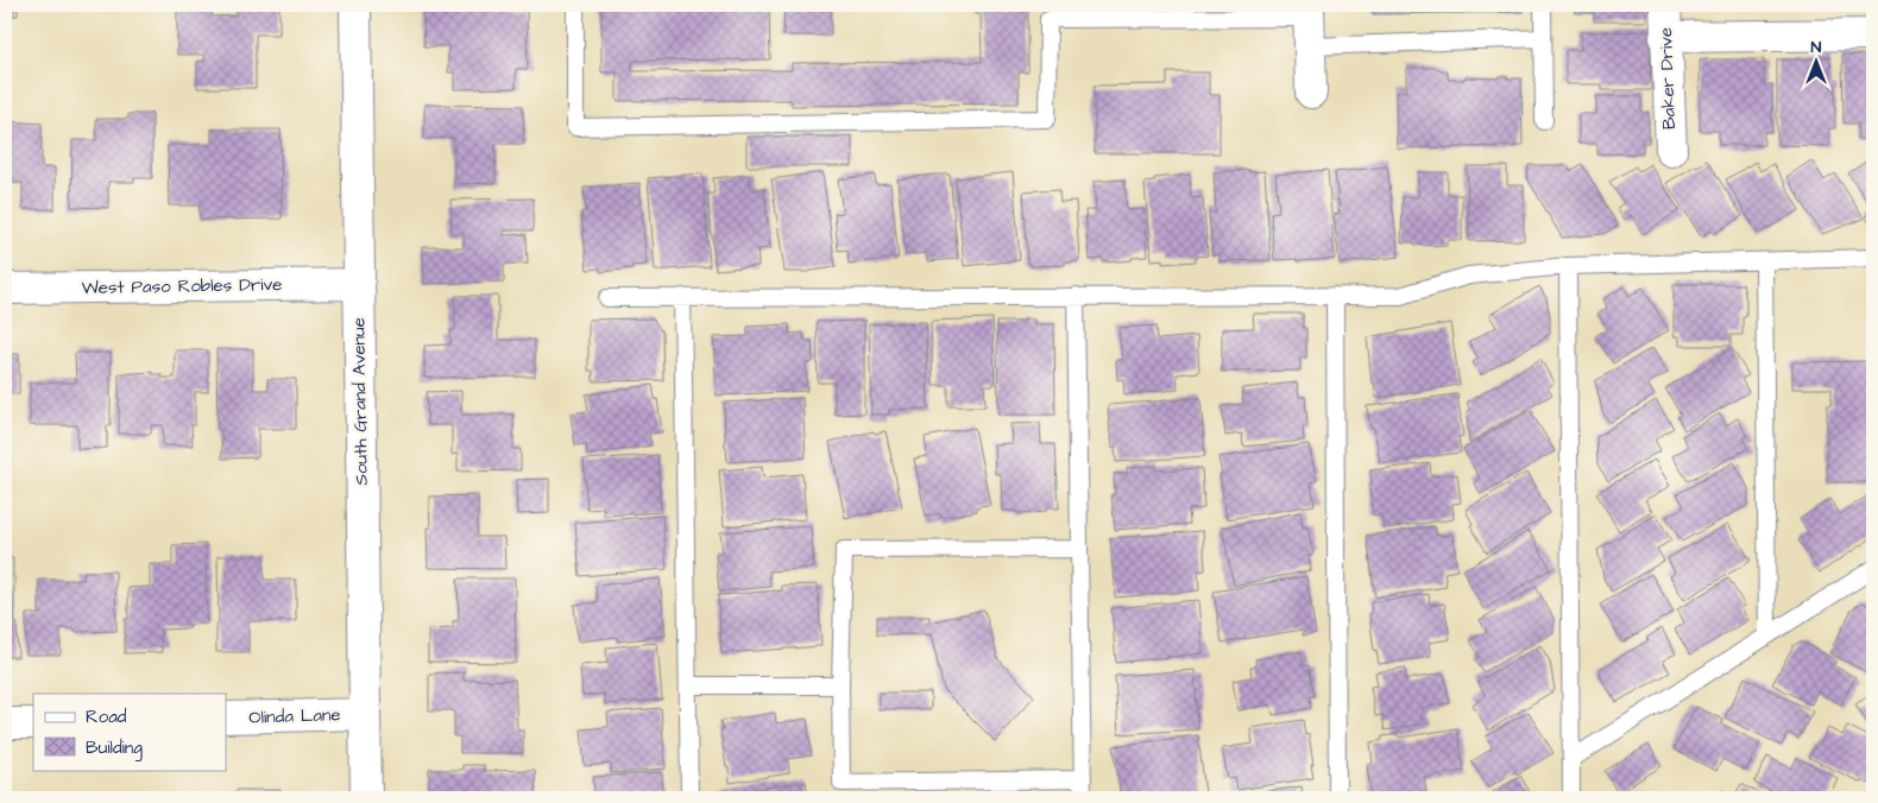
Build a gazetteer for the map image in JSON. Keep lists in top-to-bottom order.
{
  "streets": {
    "street": [
      "Baker Drive",
      "West Paso Robles Drive",
      "South Grand Avenue",
      "Olinda Lane"
    ]
  },
  "crossings": [
    ["West Paso Robles Drive", "South Grand Avenue"],
    ["South Grand Avenue", "Olinda Lane"]
  ],
  "legend": ["Road", "Building"],
  "north": "top"
}
